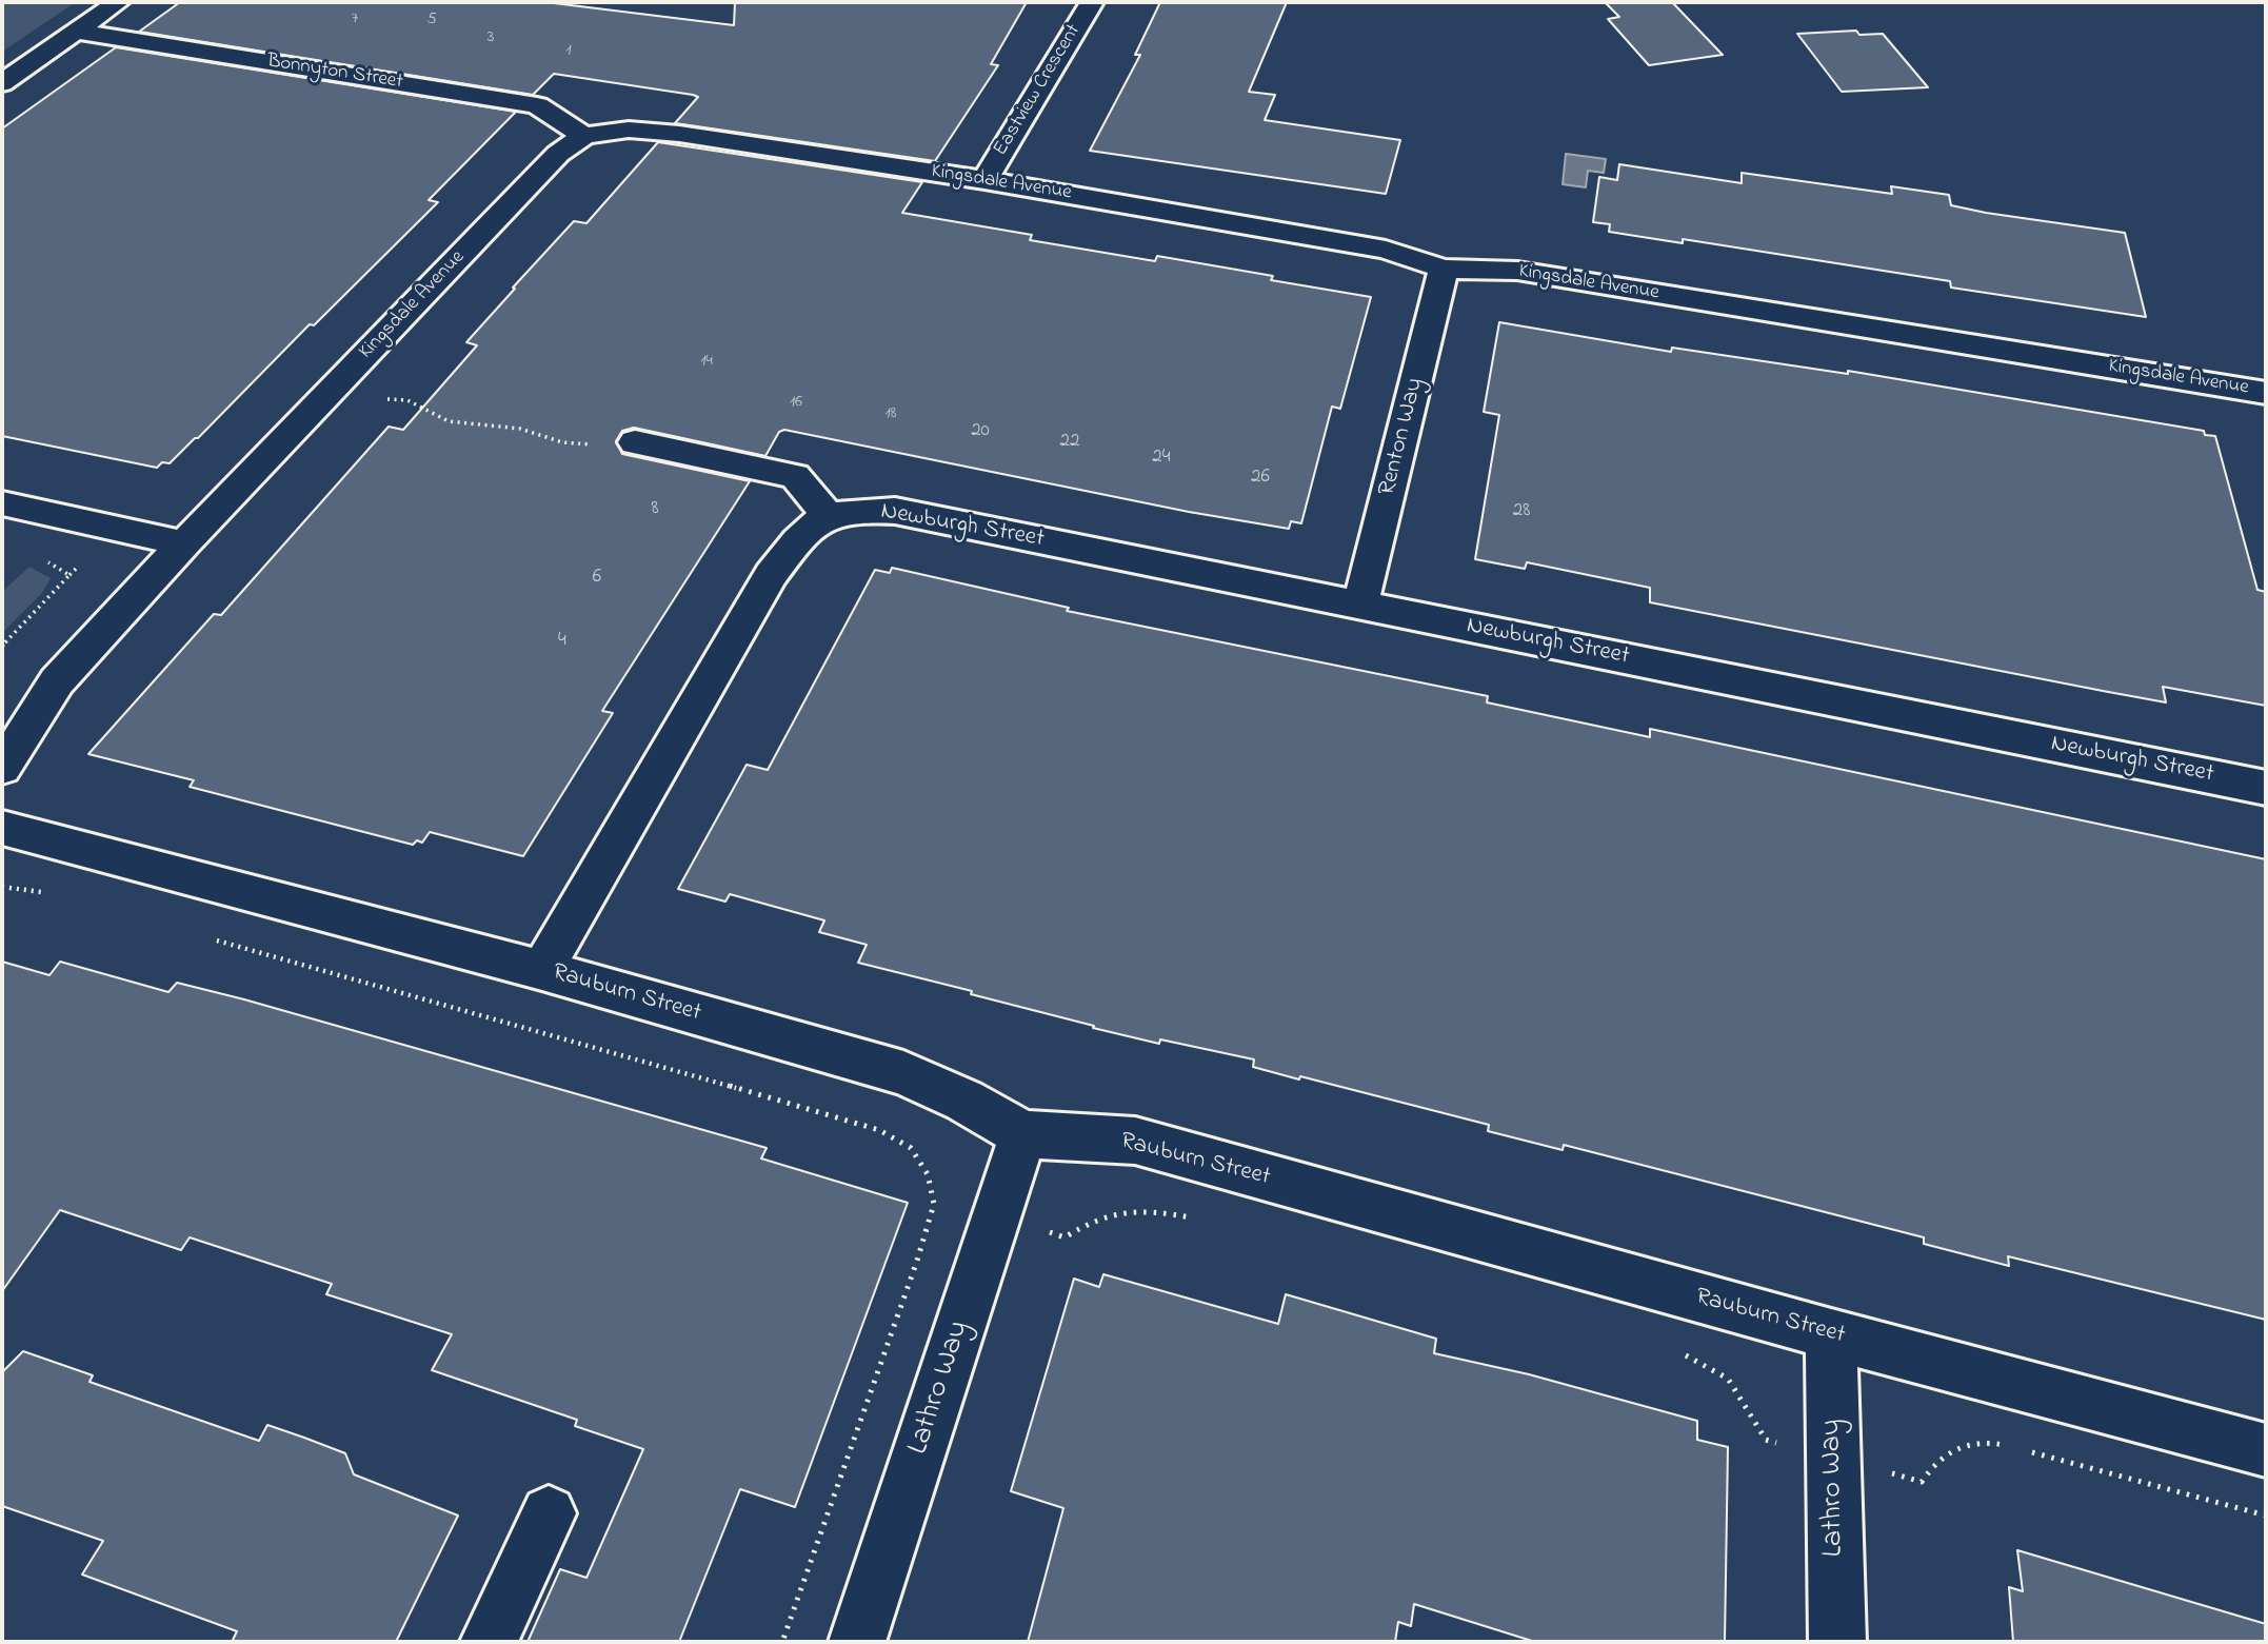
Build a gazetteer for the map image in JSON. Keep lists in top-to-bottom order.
{
  "streets": {
    "street": [
      "Bonnyton Street",
      "Eastview Crescent",
      "Kingsdale Avenue",
      "Renton Way",
      "Newburgh Street",
      "Rauburn Street",
      "Lathro Way"
    ]
  },
  "crossings": [
    ["Bonnyton Street", "Kingsdale Avenue"],
    ["Eastview Crescent", "Kingsdale Avenue"],
    ["Kingsdale Avenue", "Renton Way"],
    ["Renton Way", "Newburgh Street"],
    ["Rauburn Street", "Lathro Way"]
  ],
  "house_numbers": [
    "7",
    "5",
    "3",
    "1",
    "14",
    "16",
    "18",
    "20",
    "22",
    "24",
    "26",
    "8",
    "28",
    "6",
    "4"
  ]
}
